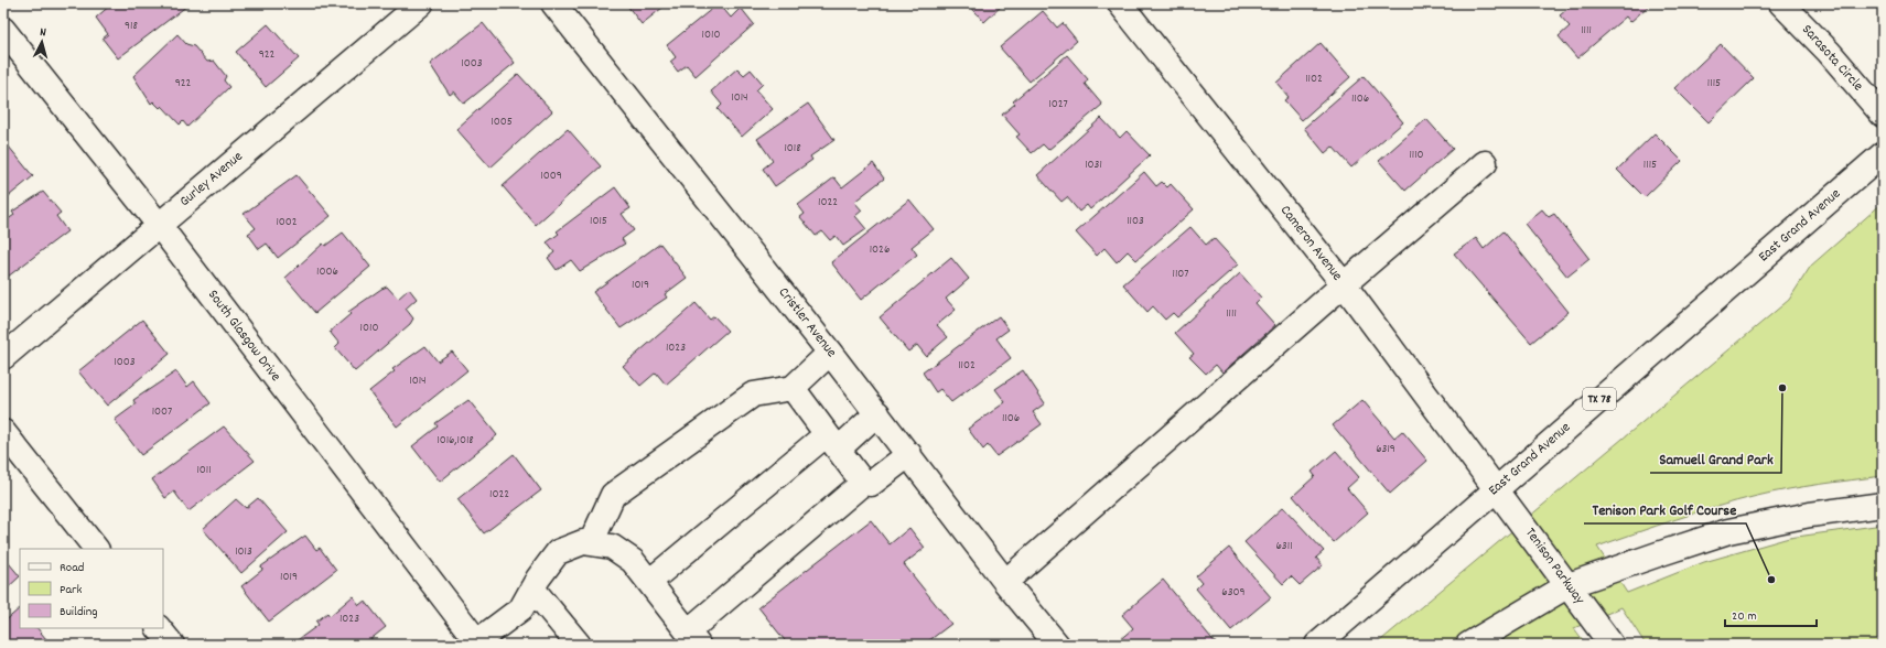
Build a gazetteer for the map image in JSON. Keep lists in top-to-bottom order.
{
  "streets": {
    "street": [
      "Sarasota Circle",
      "Gurley Avenue",
      "East Grand Avenue",
      "Cameron Avenue",
      "Cristler Avenue",
      "South Glasgow Drive",
      "TX 78",
      "Tenison Parkway"
    ]
  },
  "crossings": [
    ["Gurley Avenue", "South Glasgow Drive"],
    ["East Grand Avenue", "Cameron Avenue"],
    ["East Grand Avenue", "Tenison Parkway"],
    ["Cameron Avenue", "Tenison Parkway"]
  ],
  "places": ["Samuell Grand Park", "Tenison Park Golf Course"],
  "house_numbers": [
    "918",
    "1111",
    "1010",
    "922",
    "1003",
    "1102",
    "922",
    "1115",
    "1014",
    "1106",
    "1027",
    "1005",
    "1018",
    "1110",
    "1031",
    "1115",
    "1009",
    "1022",
    "1015",
    "1103",
    "1002",
    "1026",
    "1006",
    "1107",
    "1019",
    "1111",
    "1010",
    "1023",
    "1003",
    "1102",
    "1014",
    "1007",
    "1106",
    "1016,1018",
    "6319",
    "1011",
    "1022",
    "6311",
    "1013",
    "1019",
    "6309",
    "1023"
  ],
  "legend": ["Road", "Park", "Building"],
  "scale_bar": "20 m",
  "north": "top"
}
